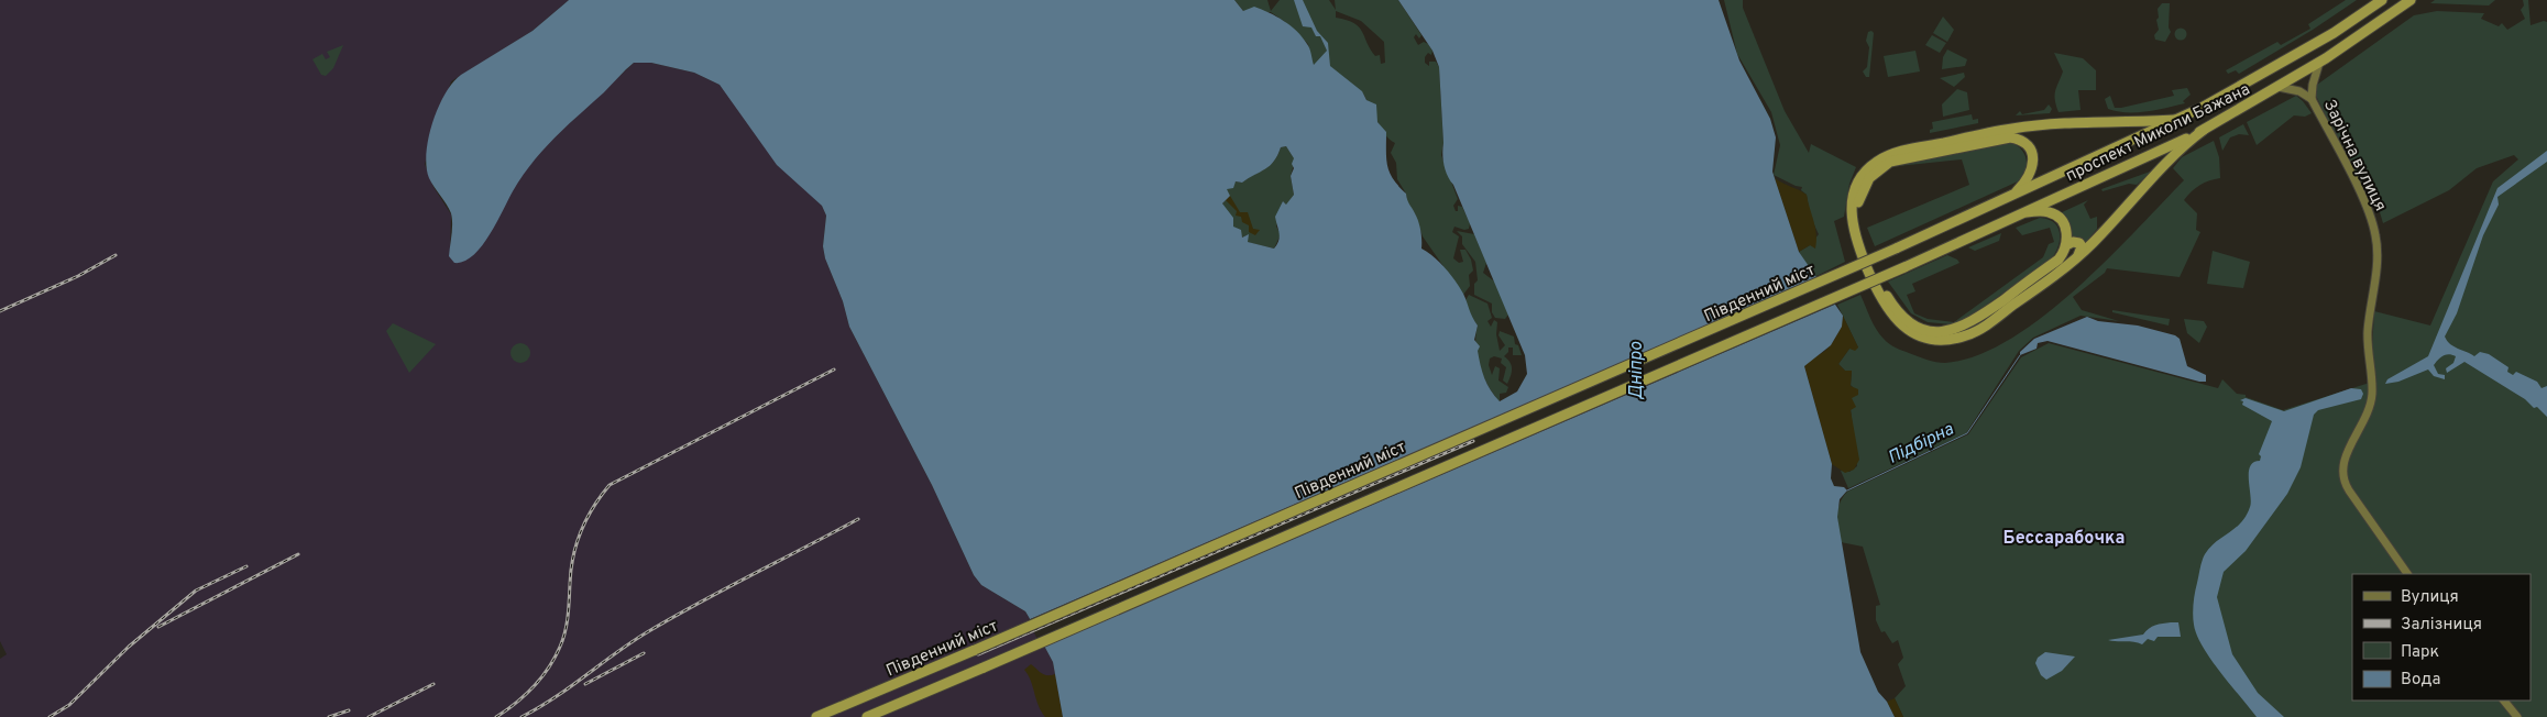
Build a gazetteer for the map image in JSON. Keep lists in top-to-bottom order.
{
  "streets": {
    "highway": ["проспект Миколи Бажана", "Південний міст"],
    "street": ["Зарічна вулиця"]
  },
  "crossings": [
    ["проспект Миколи Бажана", "Зарічна вулиця"],
    ["проспект Миколи Бажана", "Південний міст"]
  ],
  "districts": ["Бессарабочка"],
  "water": ["Дніпро", "Підбірна"],
  "legend": [
    "Вулиця",
    "Залізниця",
    "Парк",
    "Вода"
  ]
}
